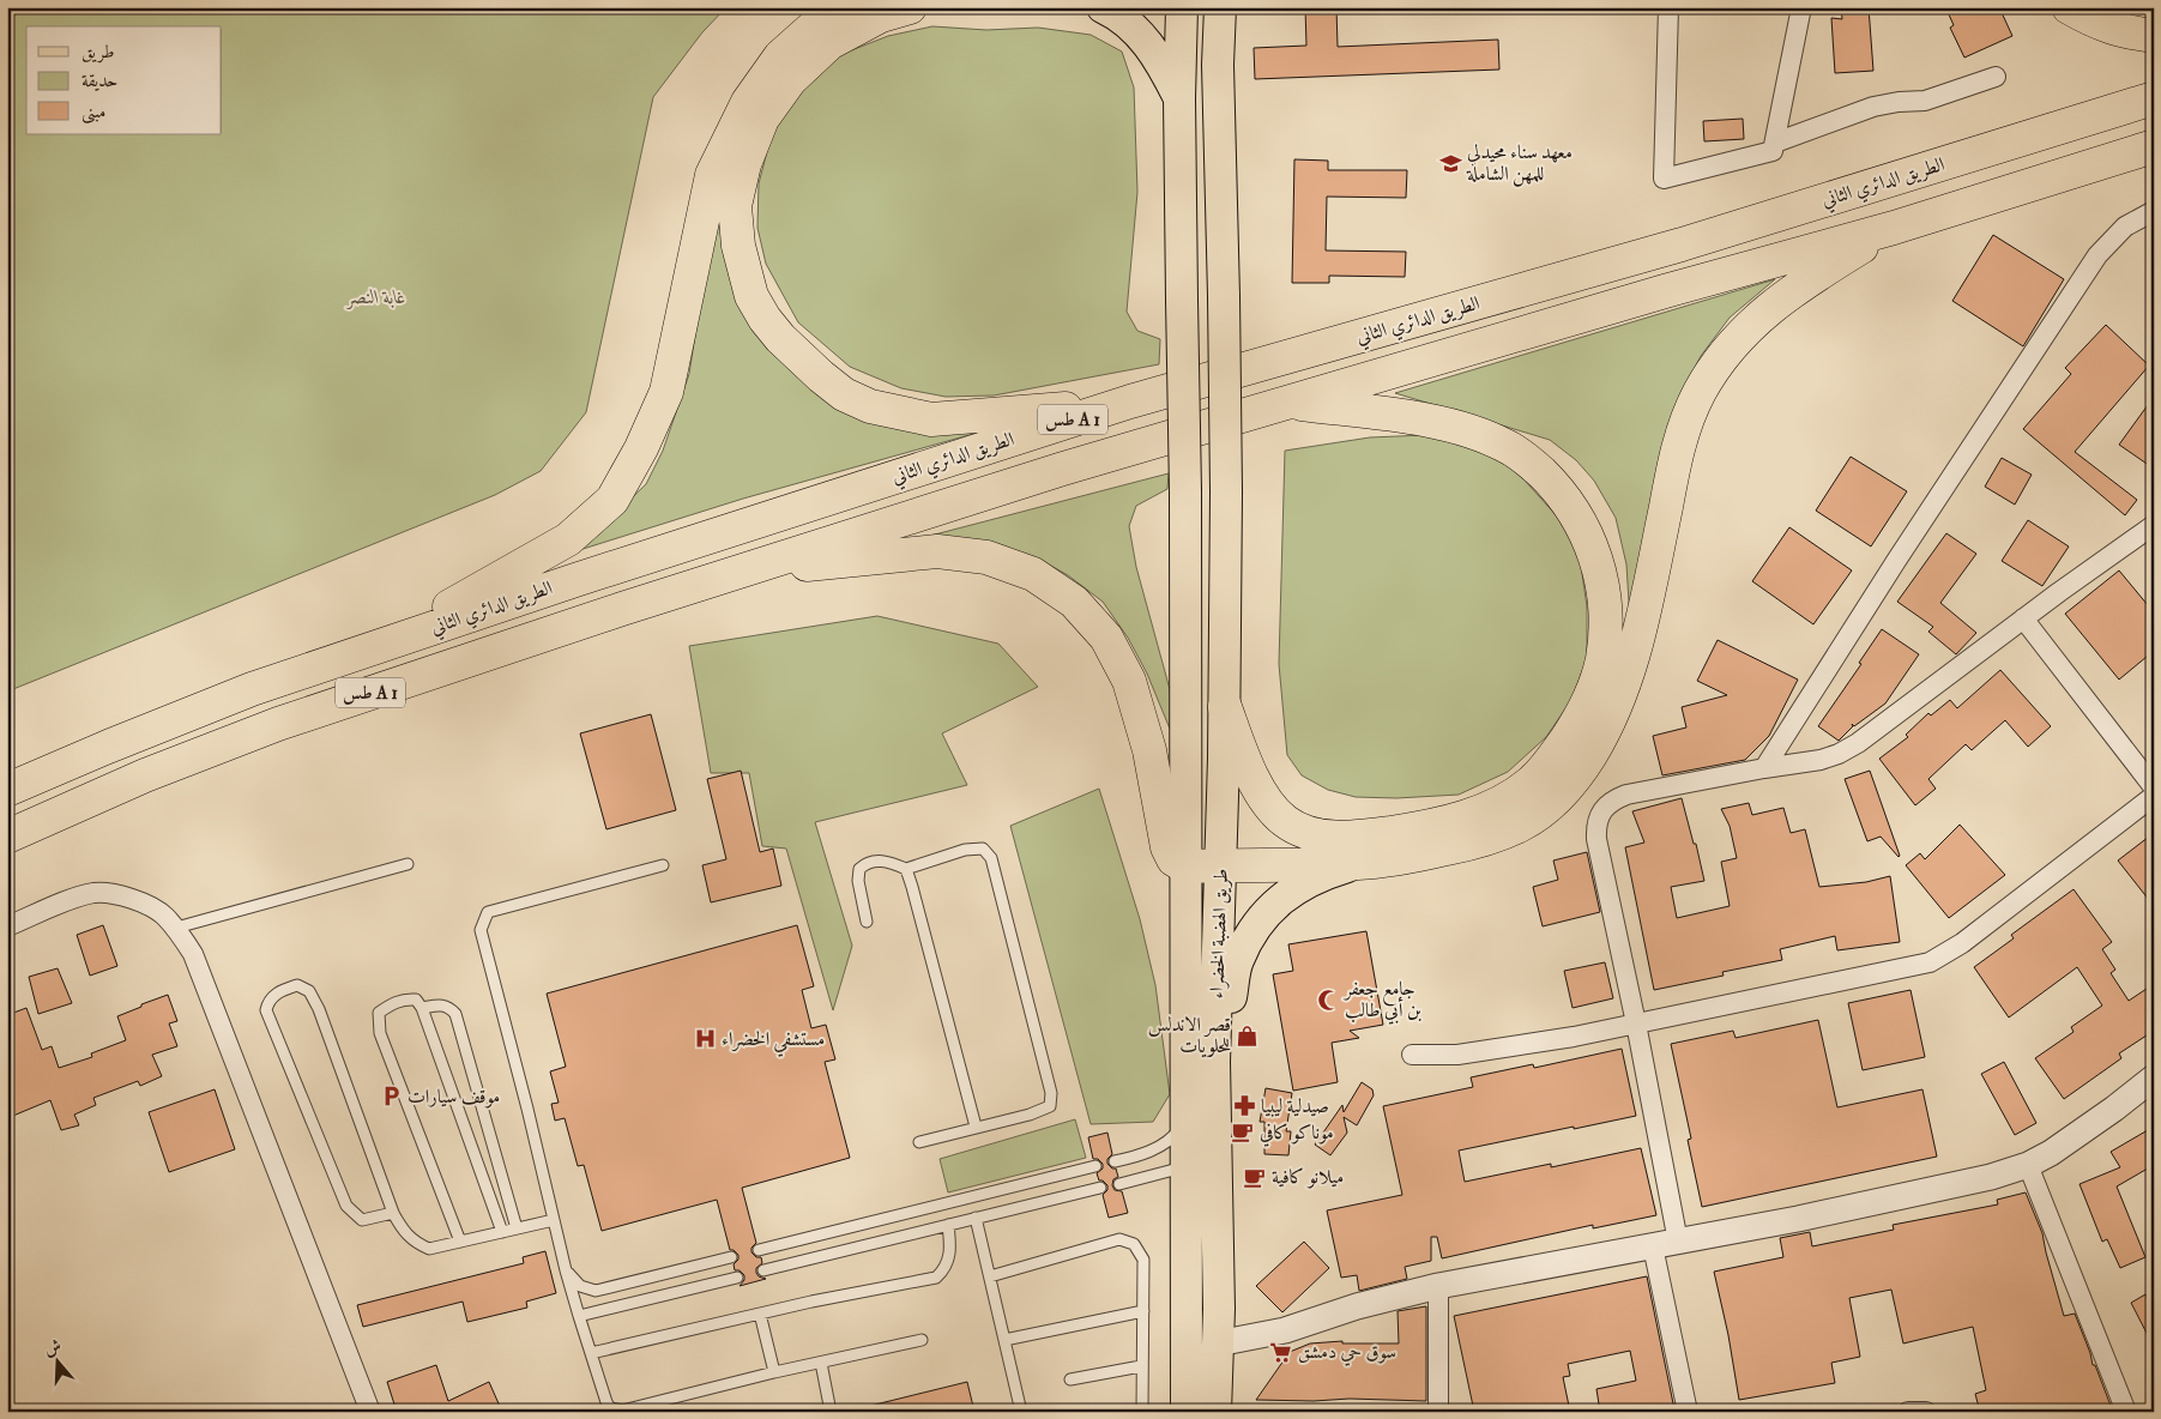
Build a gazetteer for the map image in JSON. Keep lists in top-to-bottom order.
{
  "streets": {
    "highway": ["الطريق الدائري الثاني", "طس A 1"],
    "main road": ["طريق الهضبة الخضراء"]
  },
  "parks": ["غابة النصر"],
  "places": {
    "school or university": ["معهد سناء محيدلي للمهن الشاملة"],
    "mosque": ["جامع جعفر بن أبي طالب"],
    "shop": ["قصر الاندلس للحلويات"],
    "hospital": ["مستشفي الخضراء"],
    "parking": ["موقف سيارات"],
    "pharmacy": ["صيدلية ليبيا"],
    "cafe": ["موناكو كافي", "ميلانو كافية"],
    "supermarket": ["سوق حي دمشق"]
  },
  "legend": ["طريق", "حديقة", "مبنى"],
  "north": "top"
}
